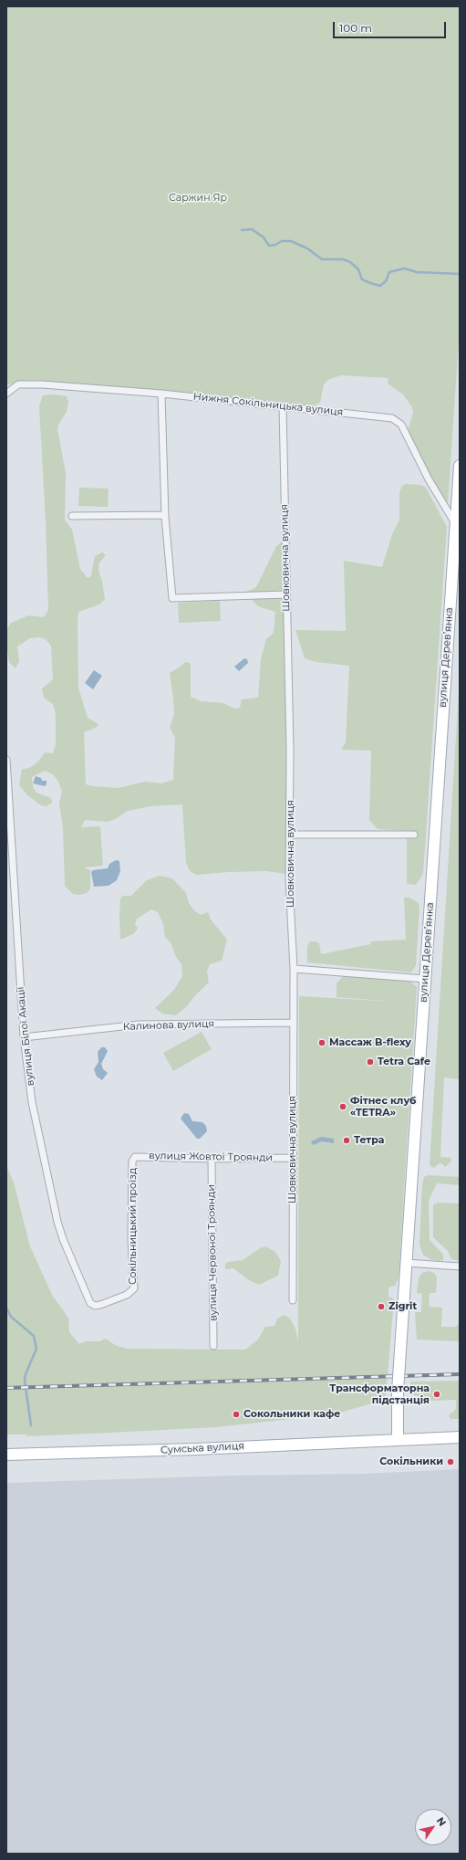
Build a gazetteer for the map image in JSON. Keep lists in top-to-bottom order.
{
  "streets": {
    "main road": ["вулиця Дерев’янка", "Сумська вулиця"],
    "street": [
      "Нижня Сокільницька вулиця",
      "Шовковична вулиця",
      "Калинова вулиця",
      "вулиця Білої Акації",
      "вулиця Жовтої Троянди",
      "Сокільницький проїзд",
      "вулиця Червоної Троянди"
    ]
  },
  "crossings": [
    ["Нижня Сокільницька вулиця", "Шовковична вулиця"],
    ["Нижня Сокільницька вулиця", "вулиця Дерев’янка"],
    ["Шовковична вулиця", "Калинова вулиця"],
    ["Шовковична вулиця", "вулиця Жовтої Троянди"],
    ["вулиця Дерев’янка", "Сумська вулиця"],
    ["Калинова вулиця", "вулиця Білої Акації"],
    ["вулиця Білої Акації", "Сокільницький проїзд"],
    ["вулиця Жовтої Троянди", "Сокільницький проїзд"],
    ["вулиця Жовтої Троянди", "вулиця Червоної Троянди"]
  ],
  "parks": ["Саржин Яр"],
  "places": [
    "Массаж B-flexy",
    "Tetra Cafe",
    "Фітнес клуб «TETRA»",
    "Тетра",
    "Zigrit",
    "Трансформаторна підстанція",
    "Сокольники кафе",
    "Сокільники"
  ],
  "scale_bar": "100 m",
  "north": "top right"
}
